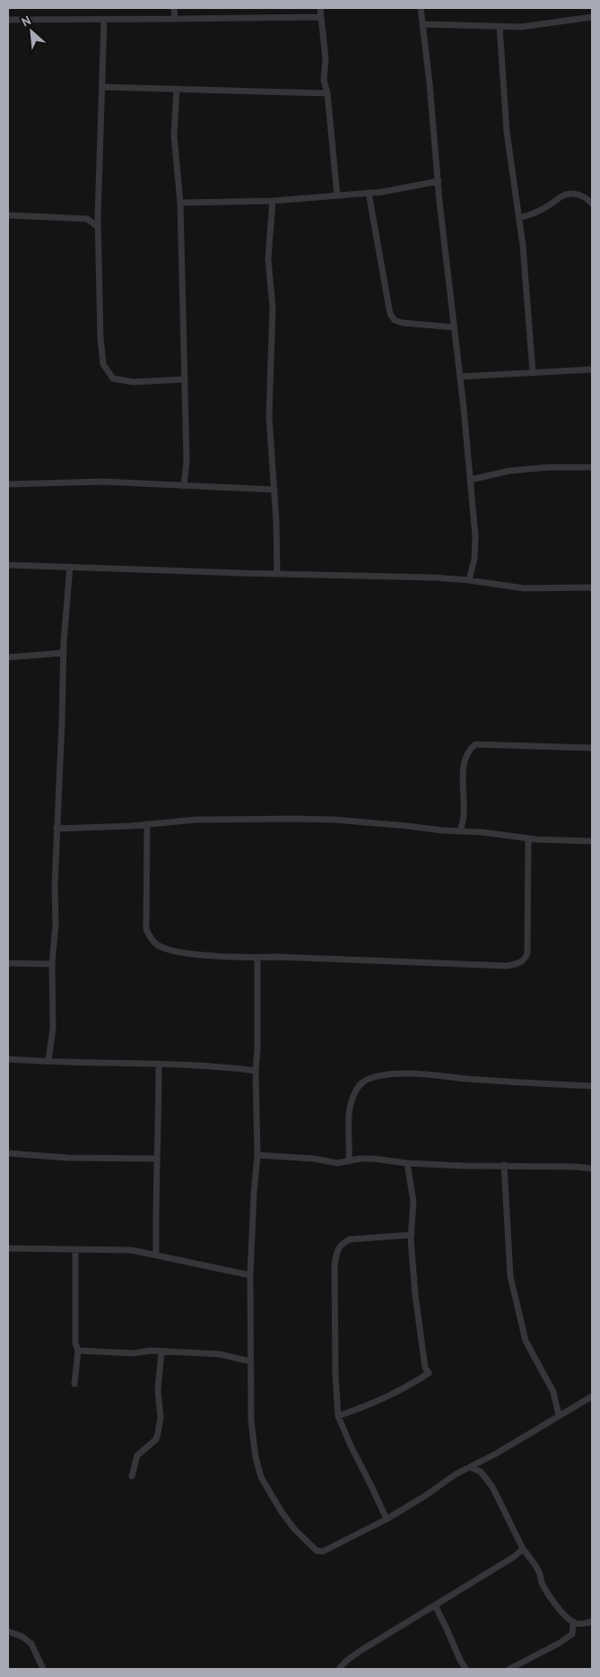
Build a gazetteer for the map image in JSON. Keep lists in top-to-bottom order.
{
  "north": "top left"
}
